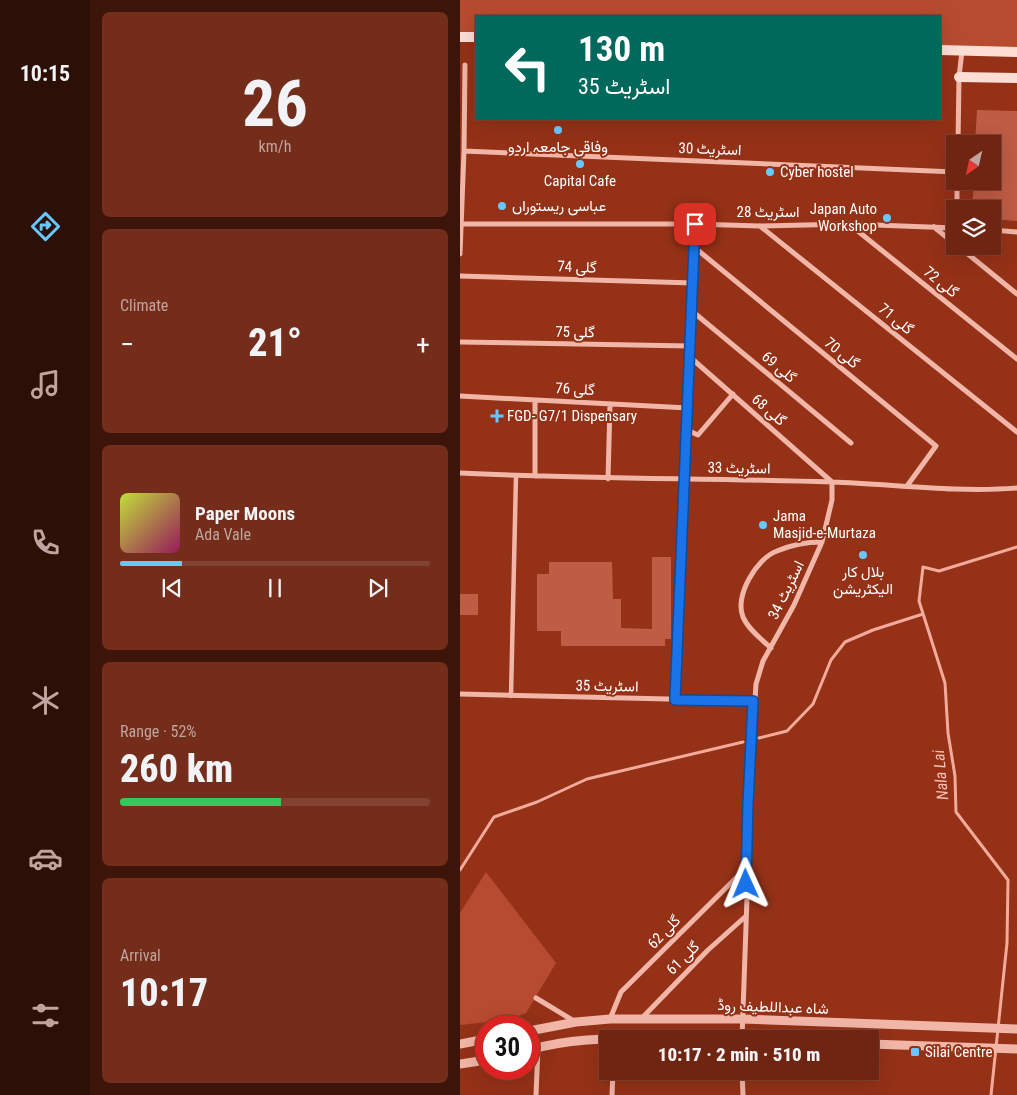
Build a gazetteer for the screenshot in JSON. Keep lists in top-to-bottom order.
{
  "streets": {
    "street": [
      "اسٹریٹ 30",
      "اسٹریٹ 28",
      "گلی 74",
      "گلی 72",
      "گلی 71",
      "گلی 75",
      "گلی 70",
      "گلی 69",
      "گلی 76",
      "گلی 68",
      "اسٹریٹ 33",
      "اسٹریٹ 34",
      "اسٹریٹ 35",
      "گلی 62",
      "گلی 61",
      "شاہ عبداللطیف روڈ"
    ]
  },
  "crossings": [
    ["اسٹریٹ 28", "گلی 72"],
    ["اسٹریٹ 28", "گلی 71"],
    ["گلی 70", "اسٹریٹ 33"],
    ["گلی 68", "اسٹریٹ 33"],
    ["گلی 68", "اسٹریٹ 34"],
    ["اسٹریٹ 33", "اسٹریٹ 34"],
    ["اسٹریٹ 34", "اسٹریٹ 35"],
    ["اسٹریٹ 34", "گلی 62"],
    ["اسٹریٹ 34", "گلی 61"],
    ["اسٹریٹ 34", "شاہ عبداللطیف روڈ"],
    ["گلی 62", "شاہ عبداللطیف روڈ"],
    ["گلی 61", "شاہ عبداللطیف روڈ"]
  ],
  "water": ["Nala Lai"],
  "places": {
    "other": [
      "وفاقی جامعہ اردو",
      "Capital Cafe",
      "Cyber hostel",
      "عباسی ریستوراں",
      "Japan Auto Workshop",
      "Jama Masjid-e-Murtaza",
      "بلال کار الیکٹریشن"
    ],
    "health": ["FGD- G7/1 Dispensary"],
    "transit": ["Silai Centre"]
  },
  "north": "bottom left",
  "page": {
    "tabs": "10:15",
    "tile": [
      ["26", "km/h"],
      "Climate",
      ["Range · 52%", "260 km"],
      ["Arrival", "10:17"]
    ],
    "turn": ["130 m", "اسٹریٹ 35"],
    "heat": ["−", "21°", "+"],
    "song": ["Paper Moons", "Ada Vale"],
    "limit": "30",
    "trip": "10:17 · 2 min · 510 m"
  }
}
